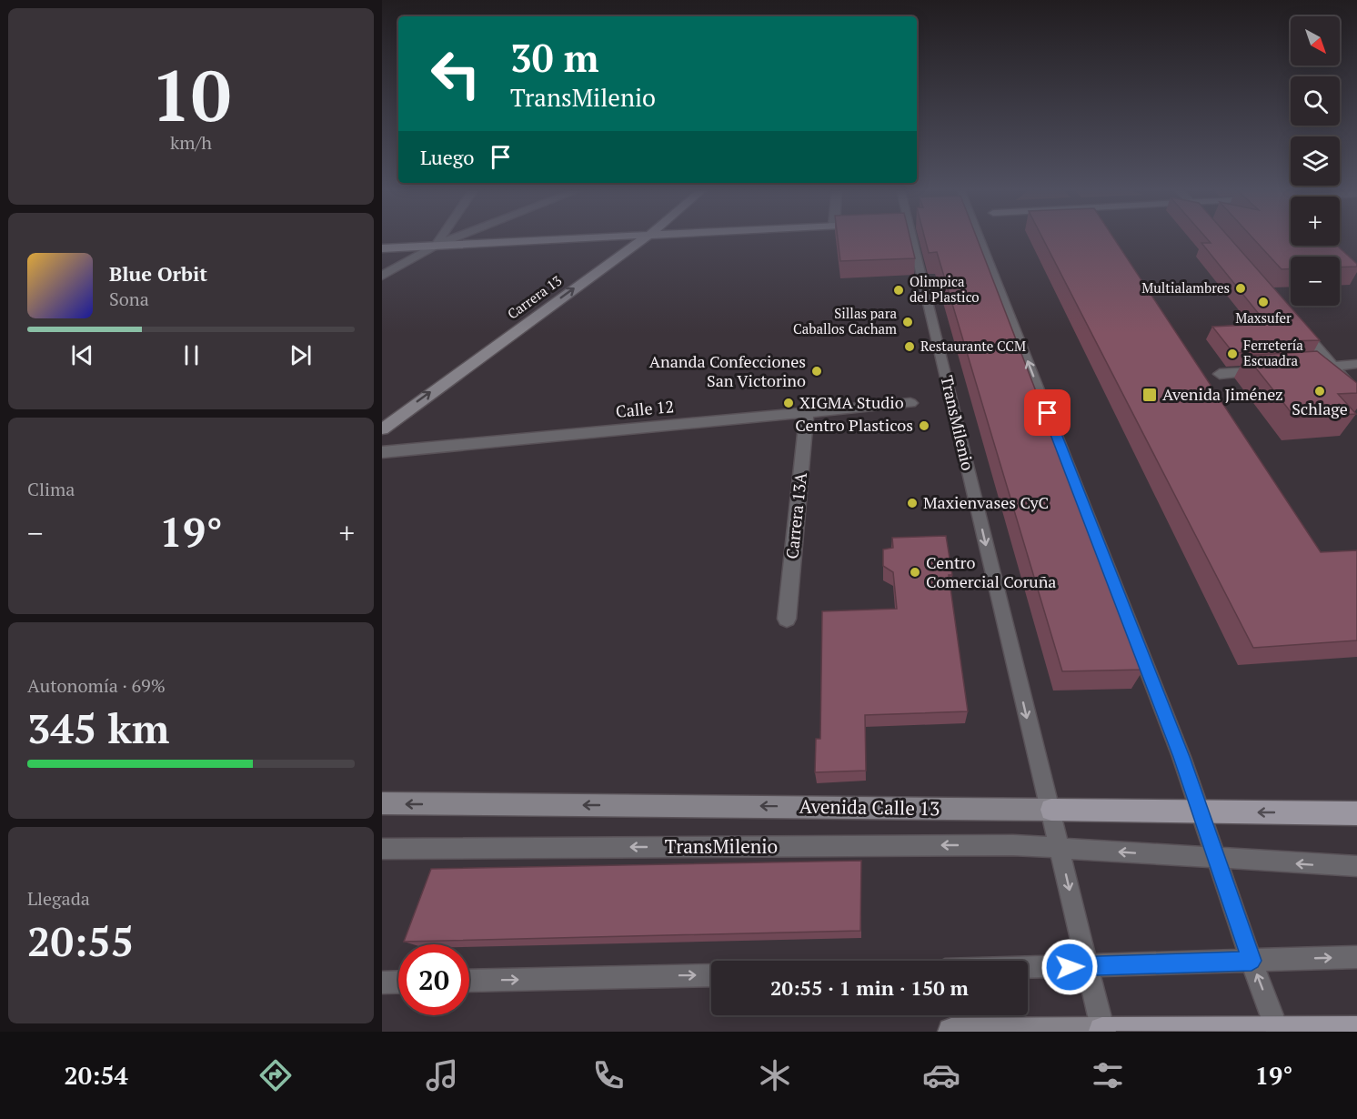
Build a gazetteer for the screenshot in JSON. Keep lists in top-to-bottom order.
{
  "streets": {
    "main road": ["Avenida Calle 13"],
    "street": ["Carrera 13", "Calle 12", "Carrera 13A"],
    "lane": ["TransMilenio"]
  },
  "crossings": [
    ["Calle 12", "Carrera 13A"],
    ["TransMilenio", "Avenida Calle 13"]
  ],
  "one_way": ["Carrera 13", "Avenida Calle 13"],
  "places": {
    "other": [
      "Multialambres",
      "Olimpica del Plastico",
      "Maxsufer",
      "Sillas para Caballos Cacham",
      "Restaurante CCM",
      "Ferretería Escuadra",
      "Ananda Confecciones San Victorino",
      "Schlage",
      "XIGMA Studio",
      "Centro Plasticos",
      "Maxienvases CyC",
      "Centro Comercial Coruña"
    ],
    "transit": ["Avenida Jiménez"]
  },
  "north": "bottom right",
  "page": {
    "tile": [
      ["10", "km/h"],
      "Clima",
      ["Autonomía · 69%", "345 km"],
      ["Llegada", "20:55"]
    ],
    "map_buttons": ["+", "−"],
    "turn": ["30 m", "TransMilenio"],
    "then": "Luego",
    "song": ["Blue Orbit", "Sona"],
    "heat": ["−", "19°", "+"],
    "limit": "20",
    "trip": "20:55 · 1 min · 150 m",
    "tabs": ["20:54", "19°"]
  }
}
